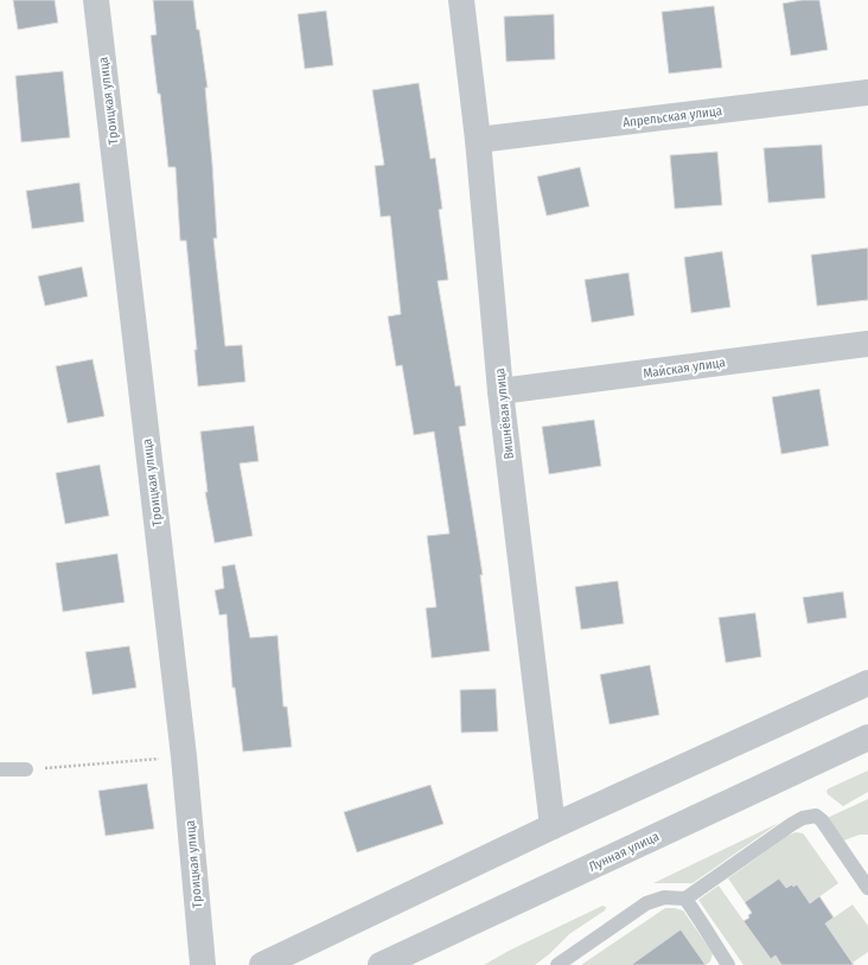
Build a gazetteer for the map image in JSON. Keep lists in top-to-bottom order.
{
  "streets": {
    "street": [
      "Троицкая улица",
      "Апрельская улица",
      "Майская улица",
      "Вишнёвая улица",
      "Лунная улица"
    ]
  },
  "crossings": [
    ["Апрельская улица", "Вишнёвая улица"],
    ["Майская улица", "Вишнёвая улица"]
  ]
}
